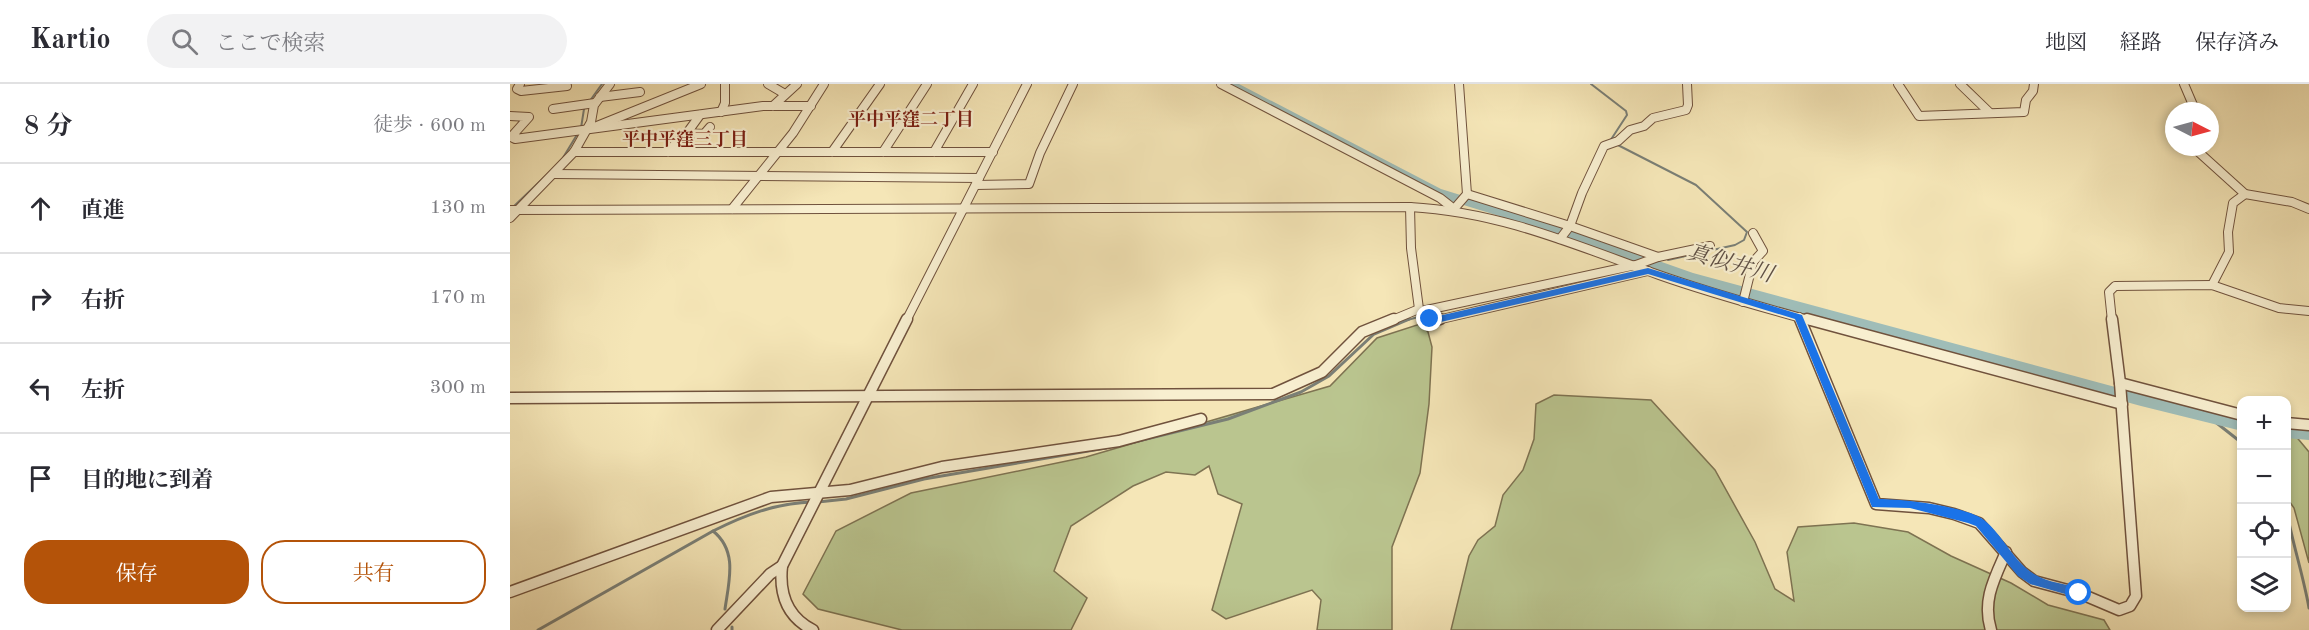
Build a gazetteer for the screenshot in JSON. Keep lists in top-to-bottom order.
{
  "districts": ["平中平窪二丁目", "平中平窪三丁目"],
  "water": ["真似井川"],
  "north": "right",
  "page": {
    "header": "Kartio",
    "search": "ここで検索",
    "nav": ["地図", "経路", "保存済み"],
    "heading": ["8 分", "徒歩 · 600 m"],
    "list": [
      ["直進", "130 m"],
      ["右折", "170 m"],
      ["左折", "300 m"],
      "目的地に到着"
    ],
    "map_buttons": ["+", "−"],
    "buttons": ["保存", "共有"]
  }
}
